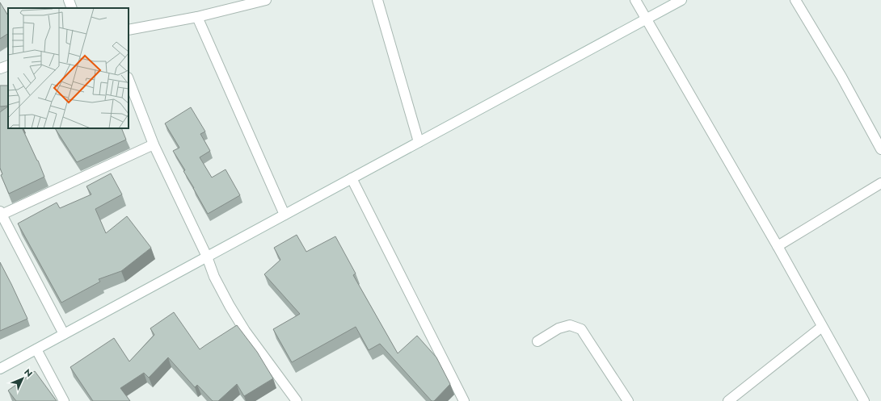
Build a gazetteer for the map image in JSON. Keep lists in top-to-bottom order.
{
  "north": "top right"
}
